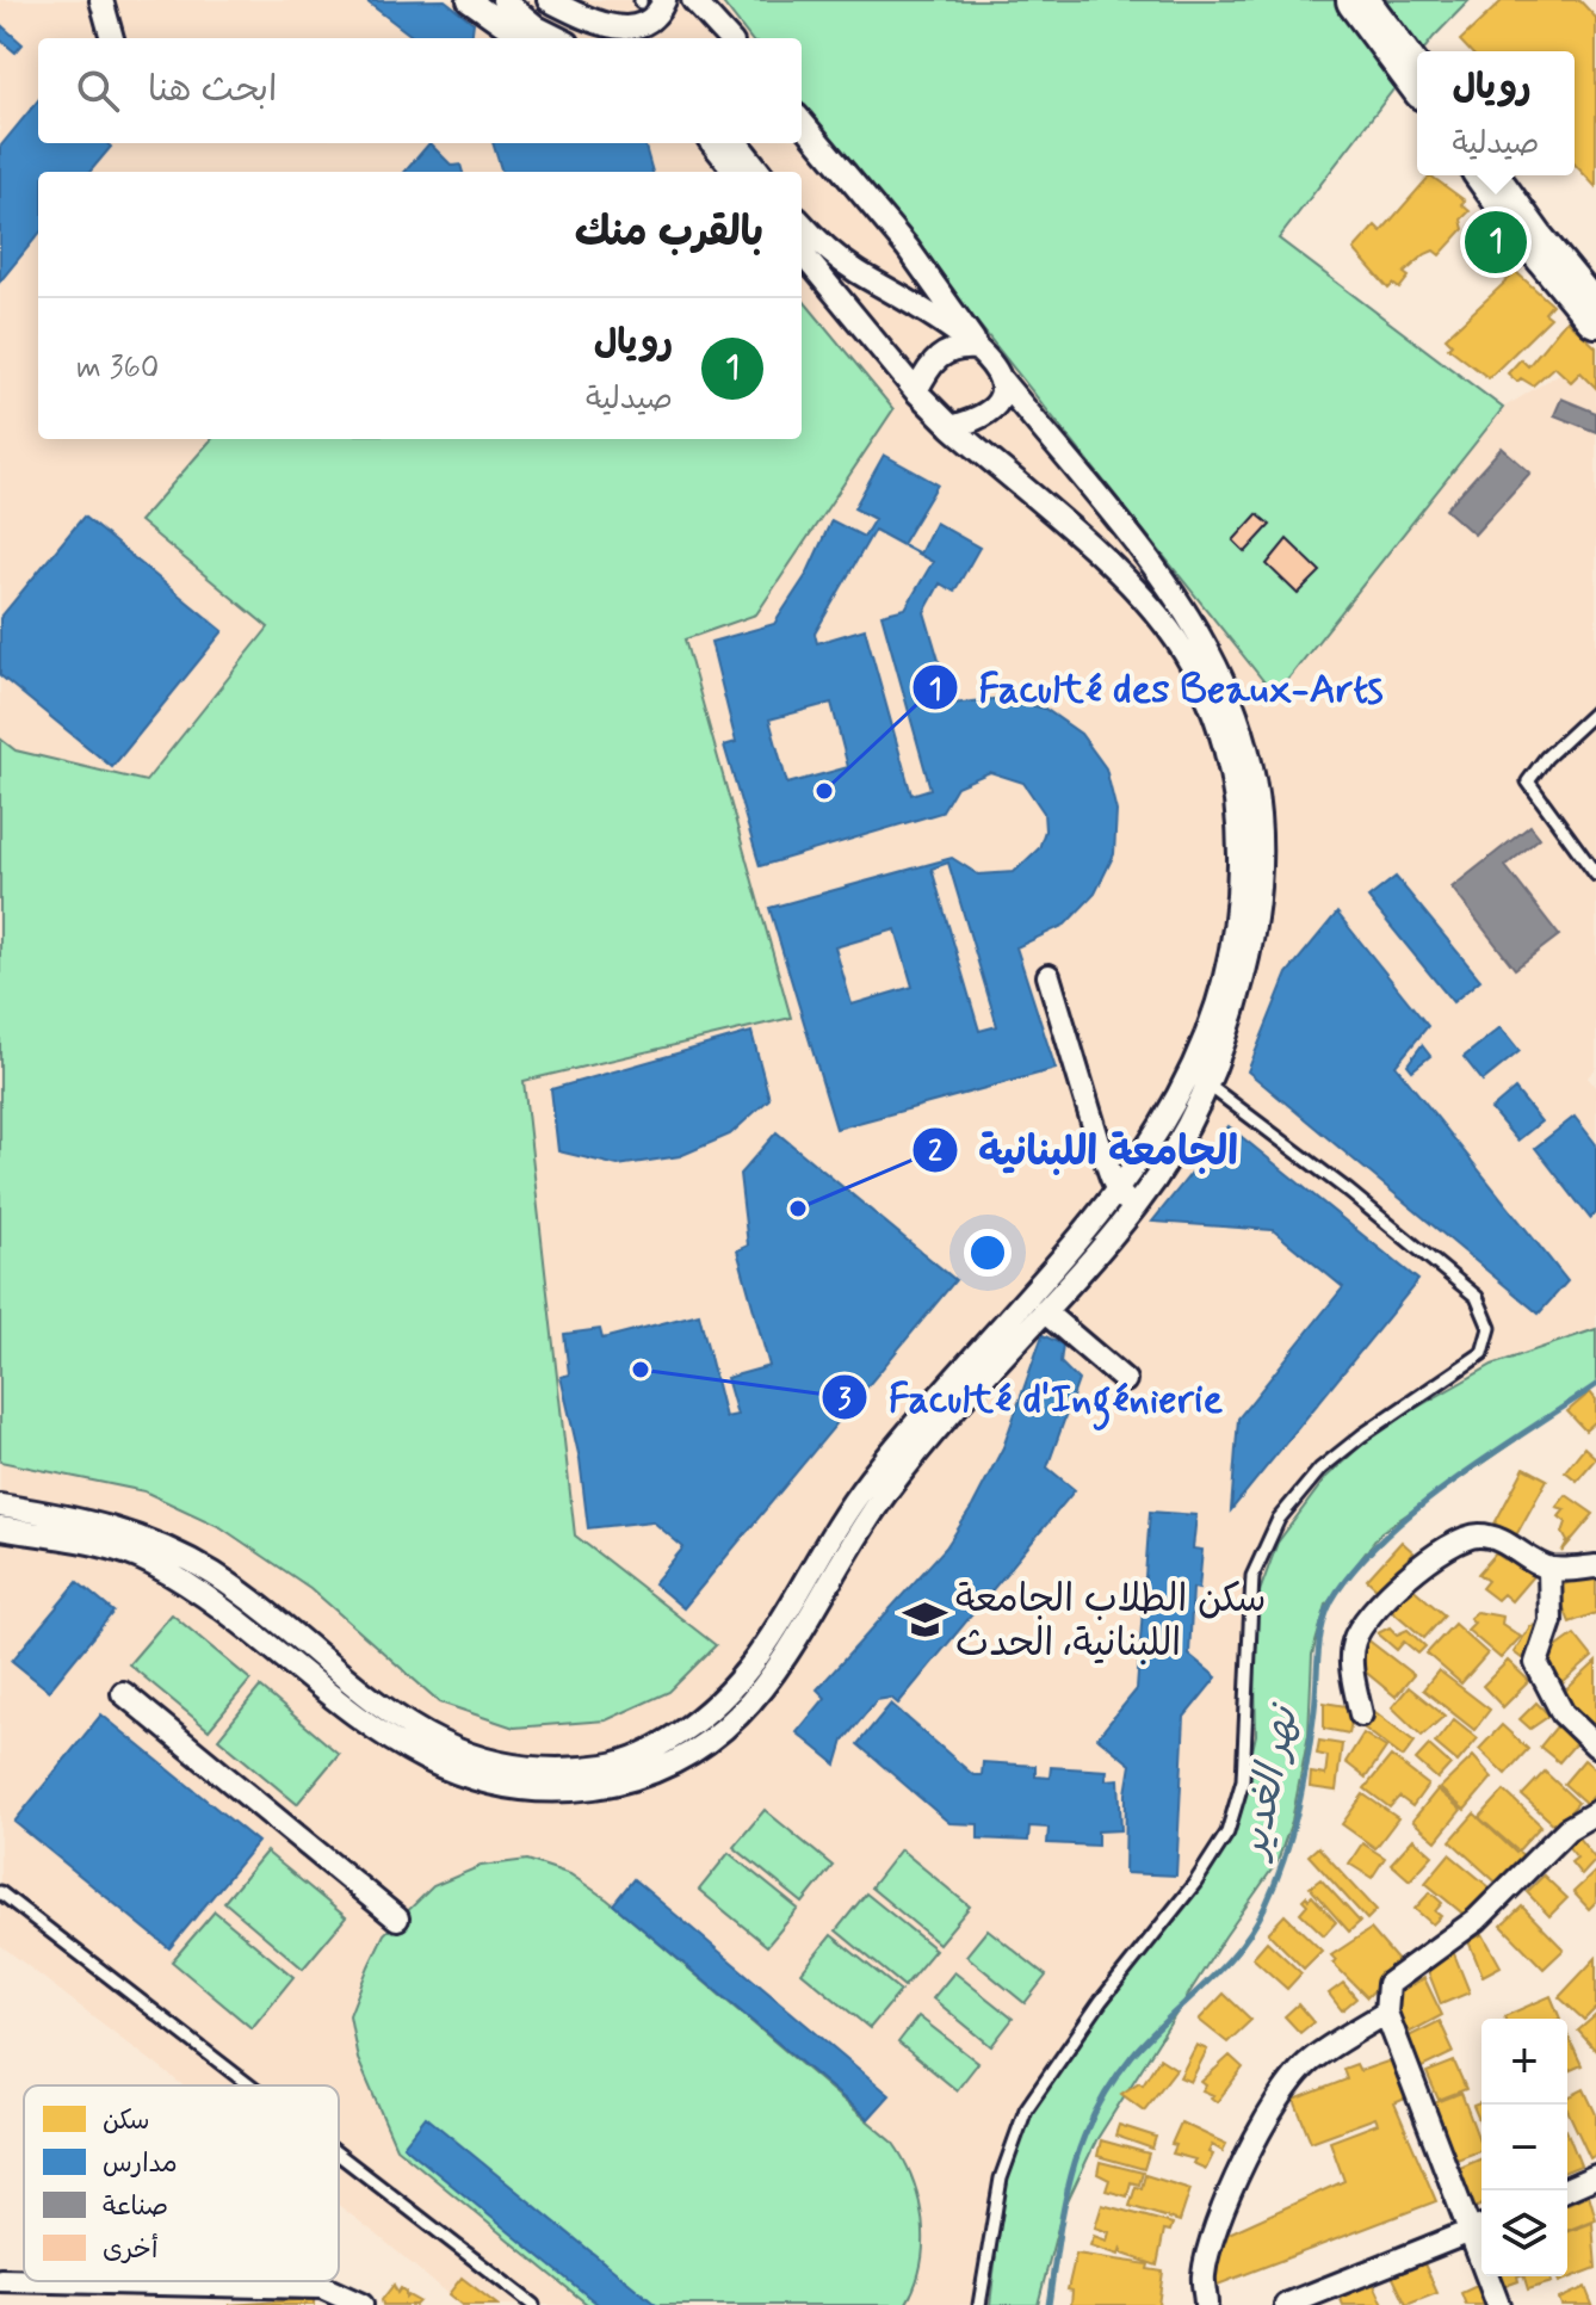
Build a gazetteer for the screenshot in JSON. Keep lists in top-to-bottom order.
{
  "water": ["نهر الغدير"],
  "places": {
    "other": ["Faculté des Beaux-Arts", "الجامعة اللبنانية", "Faculté d'Ingénierie"],
    "school or university": ["سكن الطلاب الجامعة اللبنانية، الحدث"]
  },
  "legend": [
    "سكن",
    "مدارس",
    "صناعة",
    "أخرى"
  ],
  "page": {
    "search": "ابحث هنا",
    "popup": ["رويال", "صيدلية"],
    "heading": "بالقرب منك",
    "pins": "1",
    "list": [
      {
        "mark": "1",
        "name": "رويال",
        "note": "صيدلية",
        "value": "360 m"
      }
    ],
    "map_buttons": ["+", "−"]
  }
}
